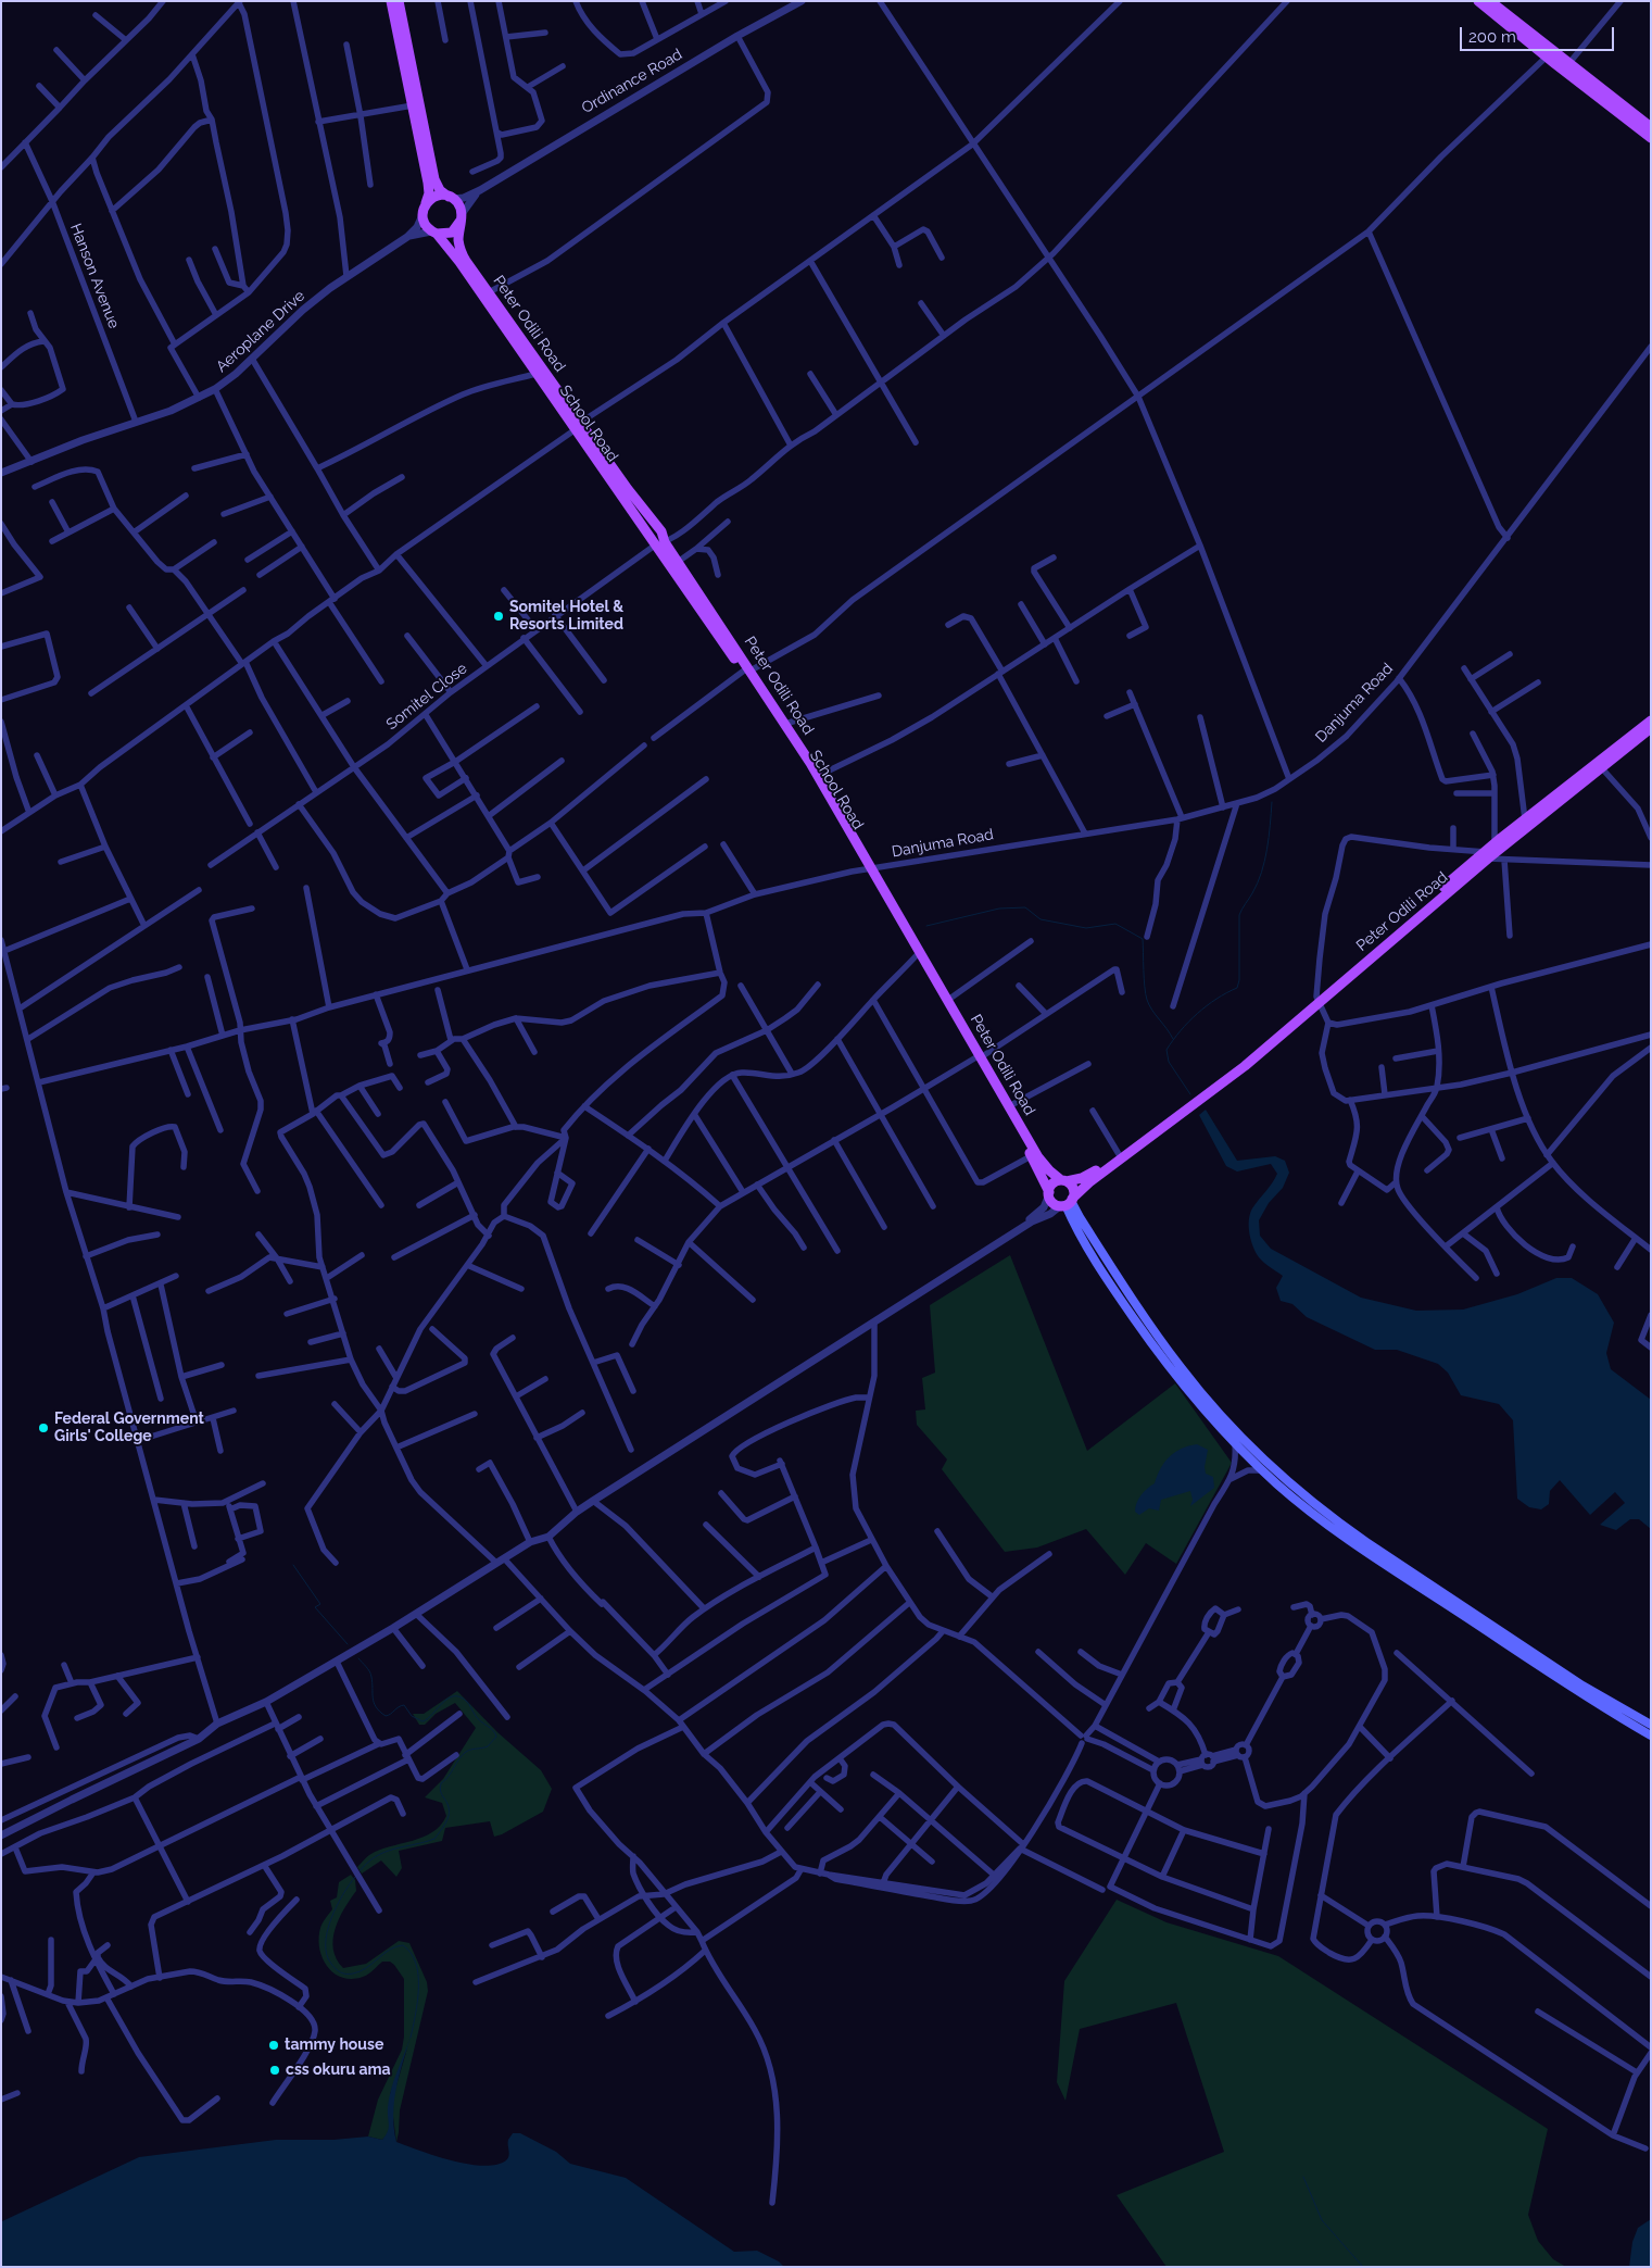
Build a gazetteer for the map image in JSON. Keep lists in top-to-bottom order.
{
  "streets": {
    "main road": ["Peter Odili Road", "School Road"],
    "street": [
      "Ordinance Road",
      "Hanson Avenue",
      "Aeroplane Drive",
      "Somitel Close",
      "Danjuma Road"
    ]
  },
  "crossings": [
    ["Hanson Avenue", "Aeroplane Drive"],
    ["Peter Odili Road", "School Road"],
    ["Peter Odili Road", "Somitel Close"],
    ["Peter Odili Road", "Danjuma Road"],
    ["School Road", "Somitel Close"],
    ["School Road", "Danjuma Road"]
  ],
  "places": [
    "Somitel Hotel & Resorts Limited",
    "Federal Government Girls' College",
    "tammy house",
    "css okuru ama"
  ],
  "scale_bar": "200 m"
}
